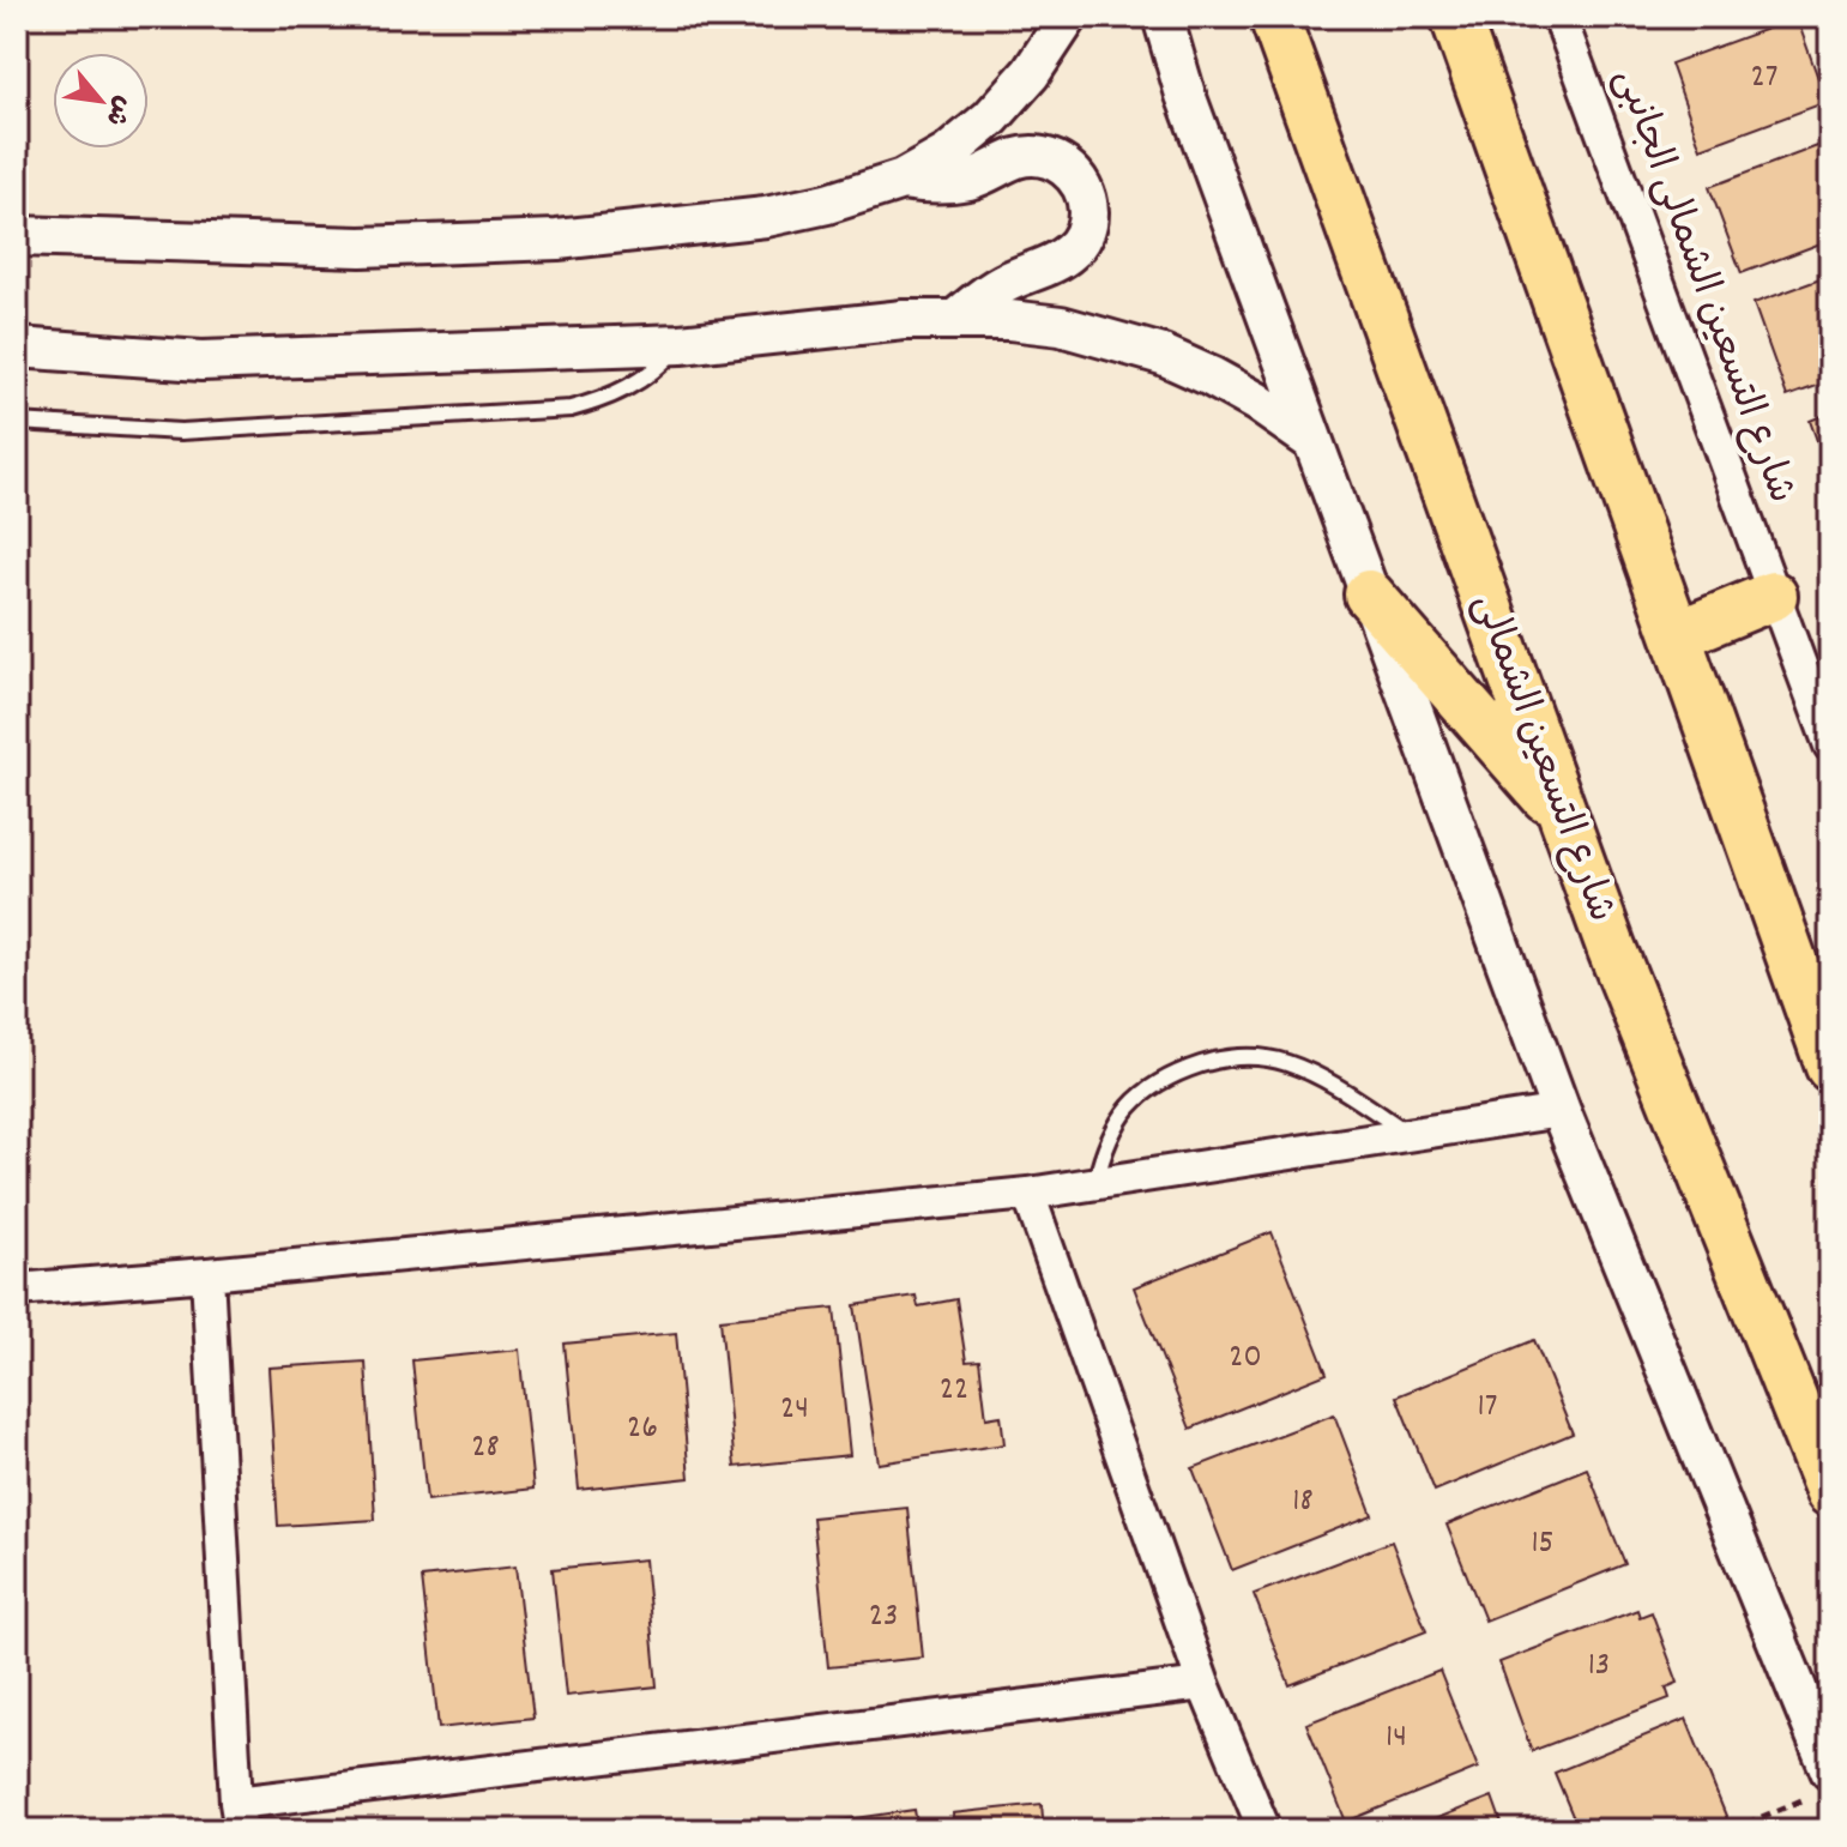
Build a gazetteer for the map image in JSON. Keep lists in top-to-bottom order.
{
  "streets": {
    "main road": ["شارع التسعين الشمالى"],
    "street": ["شارع التسعين الشمالى الجانبى"]
  },
  "house_numbers": [
    "27",
    "20",
    "22",
    "17",
    "24",
    "26",
    "28",
    "18",
    "15",
    "23",
    "13",
    "14"
  ],
  "north": "bottom right"
}
